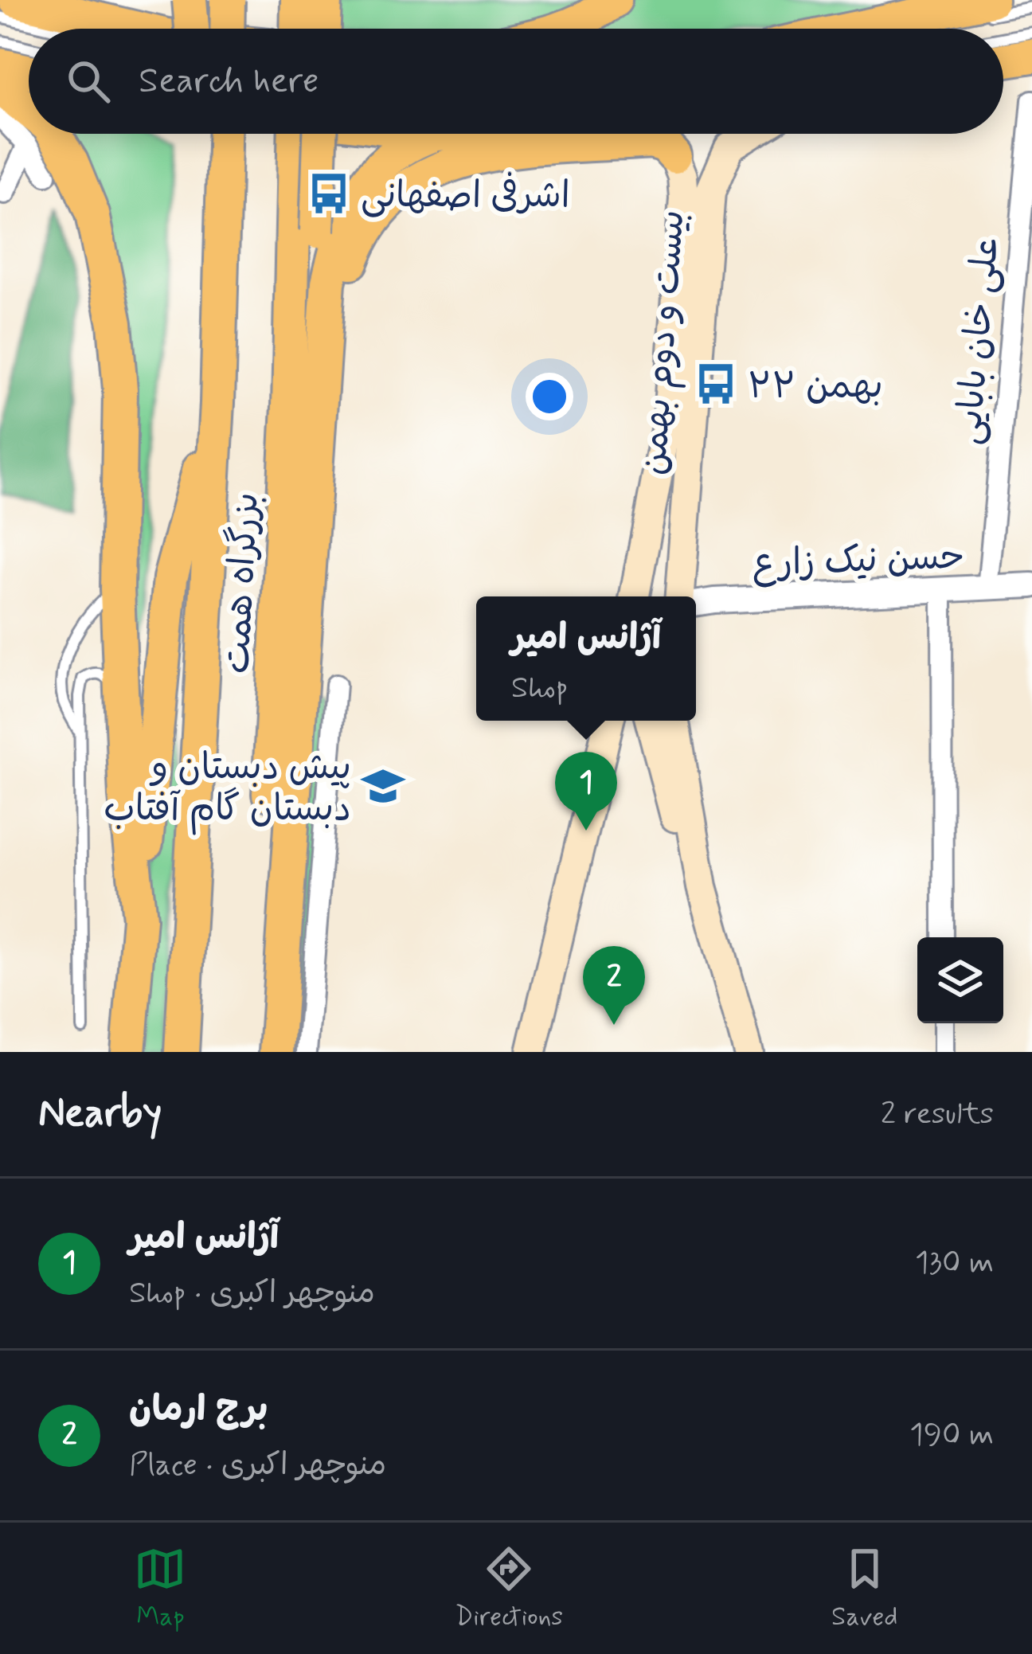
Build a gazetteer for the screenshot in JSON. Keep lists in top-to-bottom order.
{
  "streets": {
    "highway": ["بزرگراه همت"],
    "main road": ["بیست و دوم بهمن"],
    "street": ["علی خان بابایی", "حسن نیک زارع"]
  },
  "crossings": [
    ["علی خان بابایی", "حسن نیک زارع"]
  ],
  "places": {
    "bus stop": ["اشرفی اصفهانی", "۲۲ بهمن"],
    "school or university": ["پیش دبستان و دبستان گام آفتاب"]
  },
  "page": {
    "search": "Search here",
    "popup": ["آژانس امیر", "Shop"],
    "pins": ["1", "2"],
    "heading": ["Nearby", "2 results"],
    "list": [
      {
        "mark": "1",
        "name": "آژانس امیر",
        "note": "Shop · منوچهر اکبری",
        "value": "130 m"
      },
      {
        "mark": "2",
        "name": "برج ارمان",
        "note": "Place · منوچهر اکبری",
        "value": "190 m"
      }
    ],
    "nav": ["Map", "Directions", "Saved"]
  }
}
